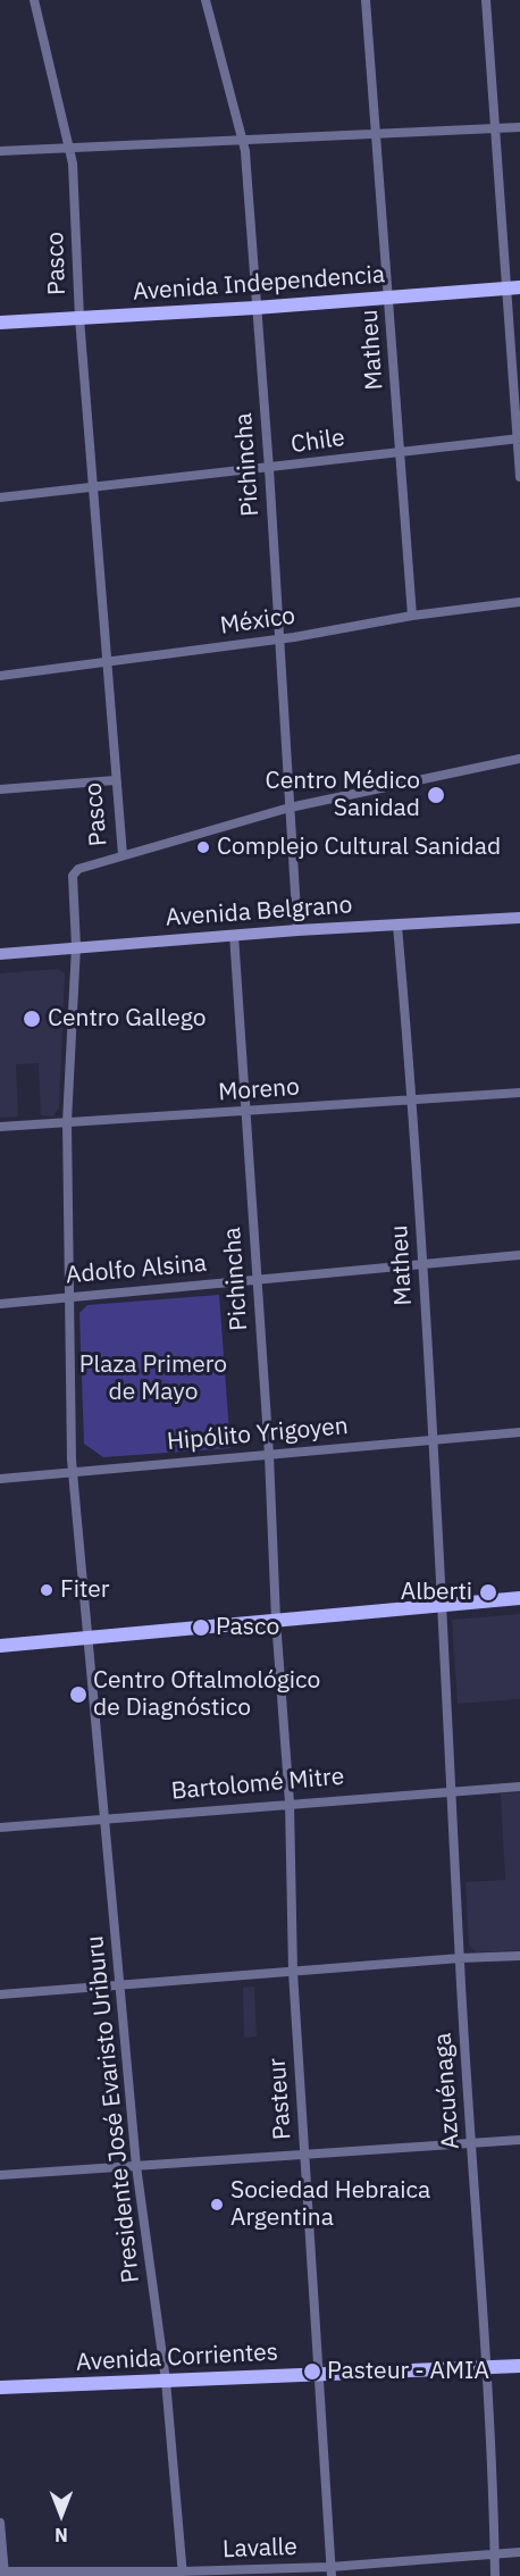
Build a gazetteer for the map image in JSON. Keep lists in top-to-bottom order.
{
  "streets": {
    "main road": ["Avenida Independencia", "Avenida Belgrano", "Avenida Corrientes"],
    "street": [
      "Pasco",
      "Matheu",
      "Chile",
      "Pichincha",
      "México",
      "Moreno",
      "Adolfo Alsina",
      "Hipólito Yrigoyen",
      "Bartolomé Mitre",
      "Azcuénaga",
      "Pasteur",
      "Presidente José Evaristo Uriburu",
      "Lavalle"
    ]
  },
  "crossings": [
    ["Pasco", "Avenida Independencia"],
    ["Pasco", "Chile"],
    ["Pasco", "México"],
    ["Pasco", "Avenida Belgrano"],
    ["Pasco", "Moreno"],
    ["Pasco", "Adolfo Alsina"],
    ["Pasco", "Hipólito Yrigoyen"],
    ["Pasco", "Presidente José Evaristo Uriburu"],
    ["Avenida Independencia", "Matheu"],
    ["Avenida Independencia", "Pichincha"],
    ["Matheu", "Chile"],
    ["Matheu", "México"],
    ["Matheu", "Avenida Belgrano"],
    ["Matheu", "Moreno"],
    ["Matheu", "Adolfo Alsina"],
    ["Matheu", "Hipólito Yrigoyen"],
    ["Matheu", "Azcuénaga"],
    ["Chile", "Pichincha"],
    ["Pichincha", "México"],
    ["Pichincha", "Avenida Belgrano"],
    ["Pichincha", "Moreno"],
    ["Pichincha", "Adolfo Alsina"],
    ["Pichincha", "Hipólito Yrigoyen"],
    ["Pichincha", "Pasteur"],
    ["Bartolomé Mitre", "Azcuénaga"],
    ["Bartolomé Mitre", "Pasteur"],
    ["Bartolomé Mitre", "Presidente José Evaristo Uriburu"],
    ["Azcuénaga", "Avenida Corrientes"],
    ["Azcuénaga", "Lavalle"],
    ["Pasteur", "Avenida Corrientes"],
    ["Pasteur", "Lavalle"],
    ["Presidente José Evaristo Uriburu", "Avenida Corrientes"],
    ["Presidente José Evaristo Uriburu", "Lavalle"]
  ],
  "parks": ["Plaza Primero de Mayo"],
  "places": [
    "Centro Médico Sanidad",
    "Complejo Cultural Sanidad",
    "Centro Gallego",
    "Fiter",
    "Alberti",
    "Pasco",
    "Centro Oftalmológico de Diagnóstico",
    "Sociedad Hebraica Argentina",
    "Pasteur - AMIA"
  ],
  "north": "bottom"
}
